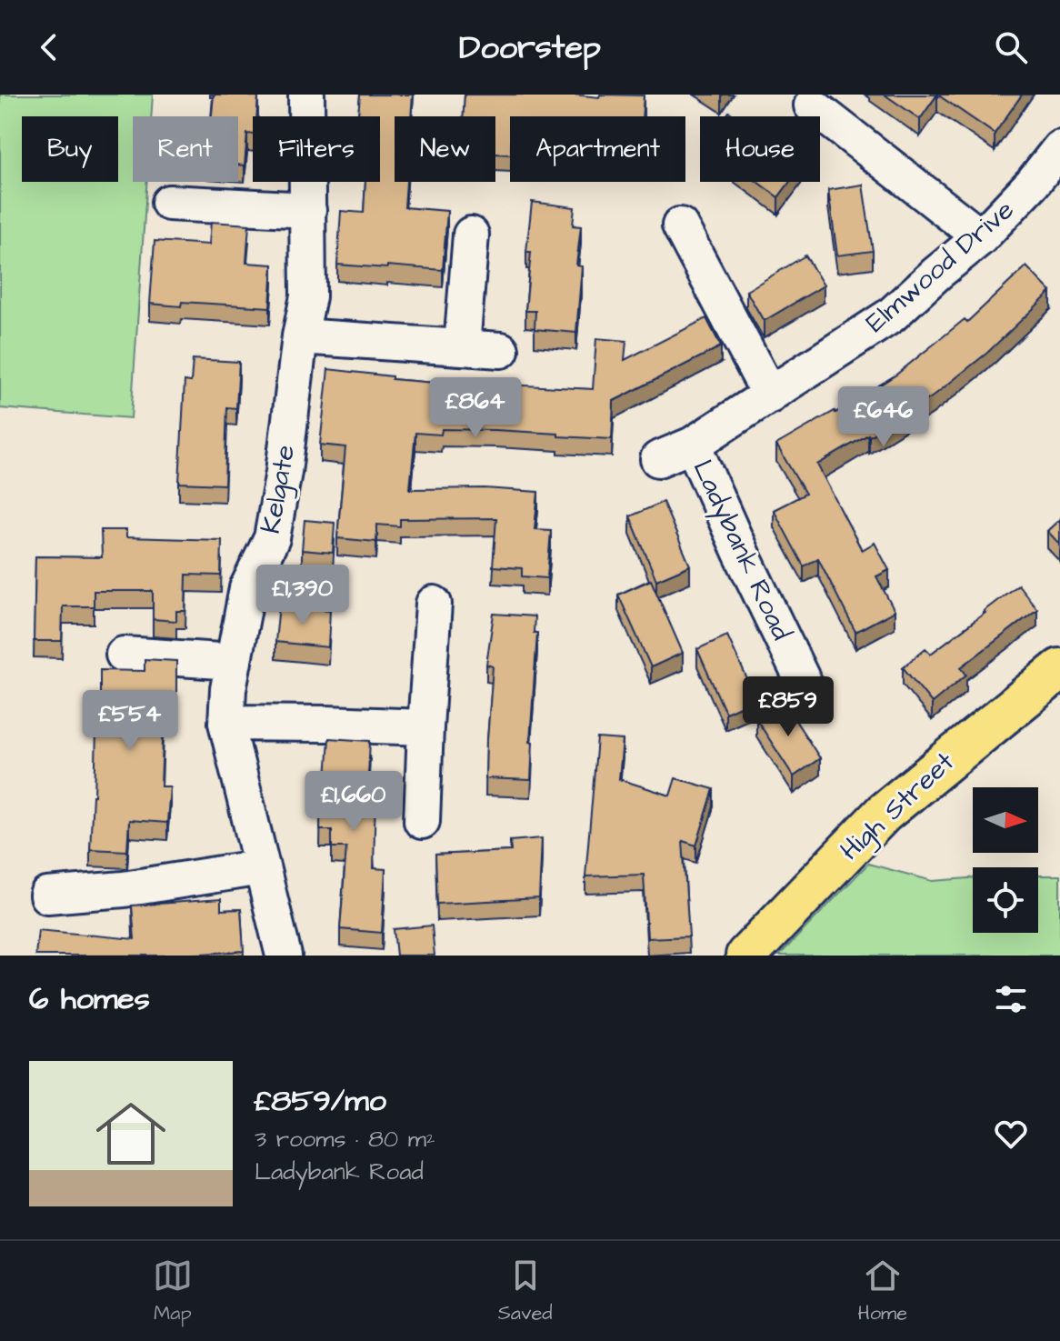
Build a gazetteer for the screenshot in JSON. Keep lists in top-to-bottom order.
{
  "streets": {
    "main road": ["High Street"],
    "street": ["Elmwood Drive", "Kelgate", "Ladybank Road"]
  },
  "crossings": [
    ["Elmwood Drive", "Ladybank Road"]
  ],
  "north": "right",
  "page": {
    "header": "Doorstep",
    "chip": [
      "Buy",
      "Rent",
      "Filters",
      "New",
      "Apartment",
      "House"
    ],
    "price": [
      "£864",
      "£646",
      "£1,390",
      "£859",
      "£554",
      "£1,660"
    ],
    "heading": "6 homes",
    "list": [
      {
        "name": "£859/mo",
        "note": "3 rooms · 80 m² · Ladybank Road"
      }
    ],
    "tabs": ["Map", "Saved", "Home"]
  }
}
